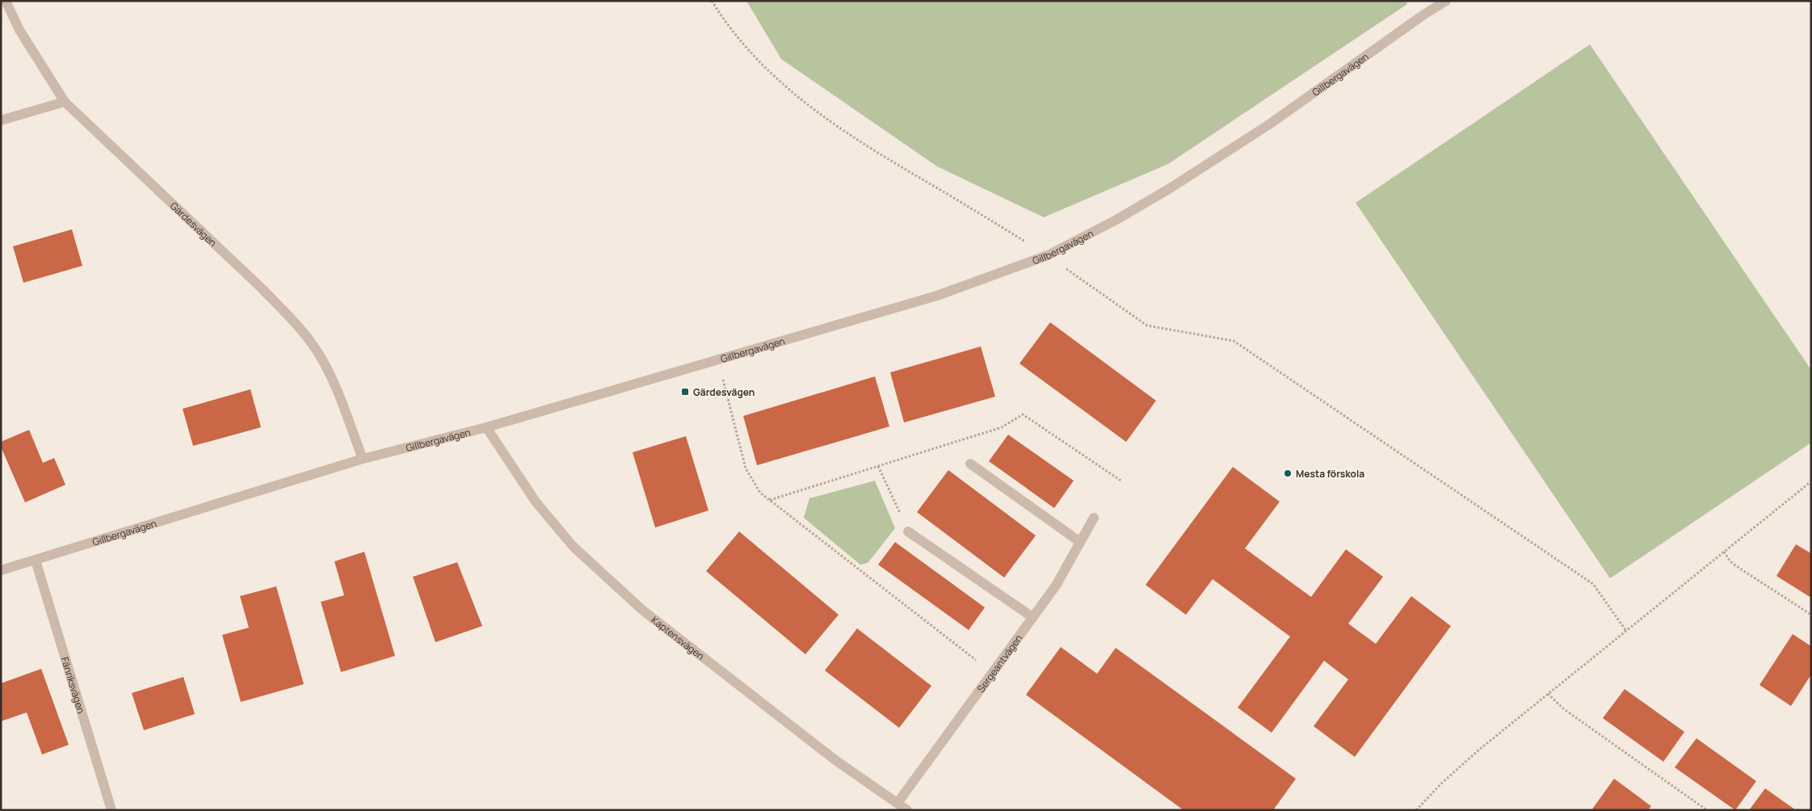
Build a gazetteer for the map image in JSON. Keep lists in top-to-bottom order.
{
  "streets": {
    "street": [
      "Gillbergavägen",
      "Gärdesvägen",
      "Kaptensvägen",
      "Sergeantvägen",
      "Fänriksvägen"
    ]
  },
  "crossings": [
    ["Gillbergavägen", "Gärdesvägen"],
    ["Gillbergavägen", "Kaptensvägen"],
    ["Gillbergavägen", "Fänriksvägen"],
    ["Kaptensvägen", "Sergeantvägen"]
  ],
  "places": {
    "transit": ["Gärdesvägen"],
    "other": ["Mesta förskola"]
  }
}
